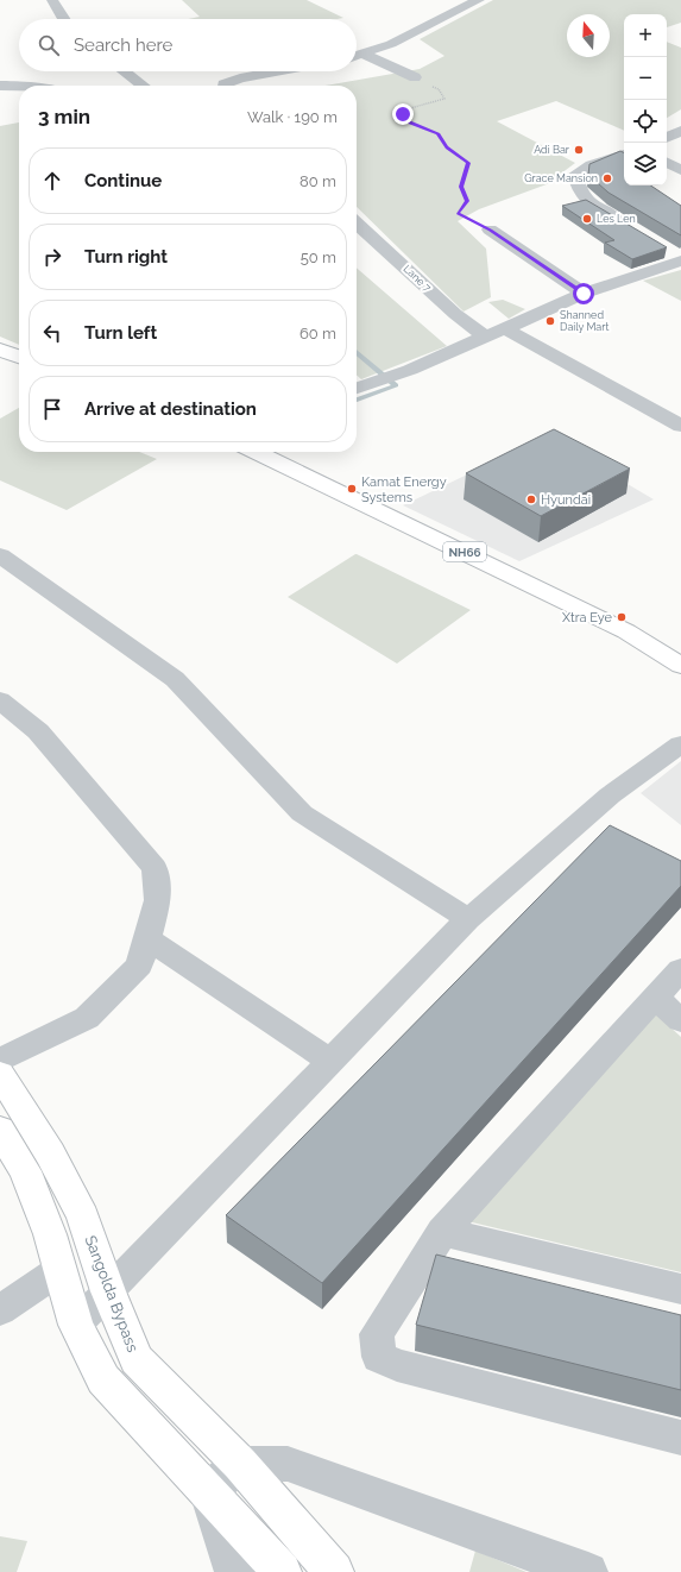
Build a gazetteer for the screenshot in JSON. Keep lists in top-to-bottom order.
{
  "streets": {
    "main road": ["NH66", "Sangolda Bypass"],
    "street": ["Lane 7"]
  },
  "places": [
    "Adi Bar",
    "Grace Mansion",
    "Les Len",
    "Shanned Daily Mart",
    "Kamat Energy Systems",
    "Hyundai",
    "Xtra Eye"
  ],
  "north": "top",
  "page": {
    "map_buttons": ["+", "−"],
    "search": "Search here",
    "heading": ["3 min", "Walk · 190 m"],
    "list": [
      ["Continue", "80 m"],
      ["Turn right", "50 m"],
      ["Turn left", "60 m"],
      "Arrive at destination"
    ]
  }
}
